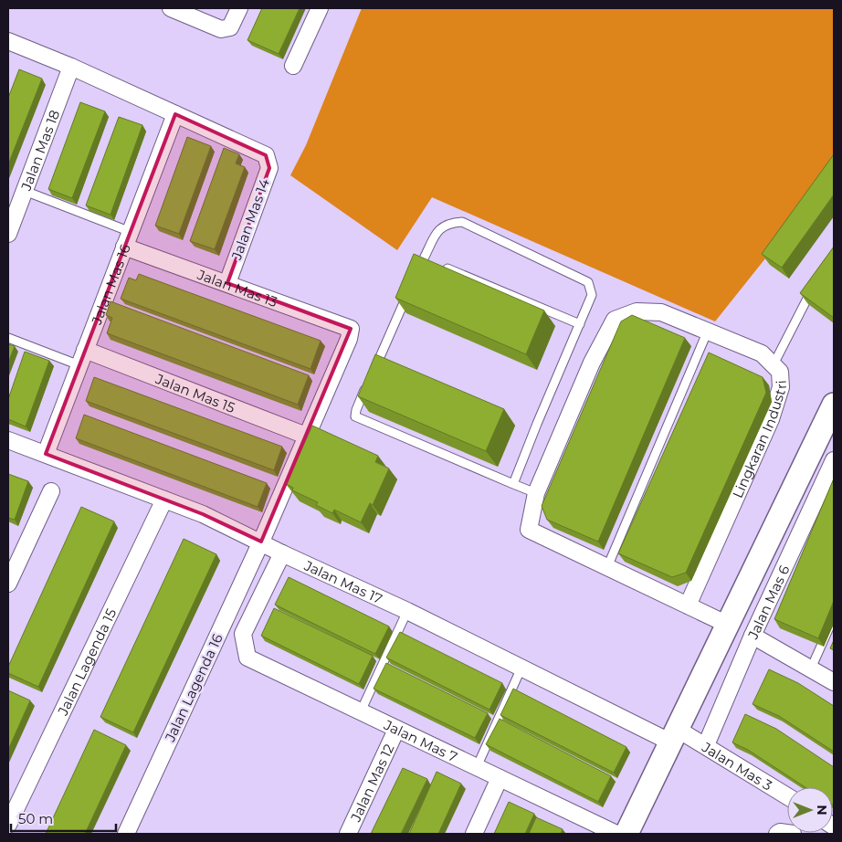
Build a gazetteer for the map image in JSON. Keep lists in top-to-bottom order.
{
  "streets": {
    "street": [
      "Jalan Mas 18",
      "Jalan Mas 14",
      "Jalan Mas 16",
      "Jalan Mas 13",
      "Jalan Mas 15",
      "Lingkaran Industri",
      "Jalan Mas 17",
      "Jalan Mas 6",
      "Jalan Lagenda 15",
      "Jalan Lagenda 16",
      "Jalan Mas 7",
      "Jalan Mas 3",
      "Jalan Mas 12"
    ]
  },
  "crossings": [
    ["Jalan Mas 14", "Jalan Mas 16"],
    ["Jalan Mas 14", "Jalan Mas 13"],
    ["Jalan Mas 16", "Jalan Mas 13"],
    ["Jalan Mas 16", "Jalan Mas 15"],
    ["Jalan Mas 16", "Jalan Mas 17"],
    ["Jalan Mas 13", "Jalan Lagenda 16"],
    ["Jalan Mas 15", "Jalan Lagenda 16"],
    ["Jalan Mas 17", "Jalan Lagenda 15"],
    ["Jalan Mas 17", "Jalan Lagenda 16"],
    ["Jalan Mas 17", "Jalan Mas 7"],
    ["Jalan Mas 17", "Jalan Mas 3"],
    ["Jalan Mas 6", "Jalan Mas 3"],
    ["Jalan Mas 7", "Jalan Mas 12"]
  ],
  "scale_bar": "50 m",
  "north": "right"
}
